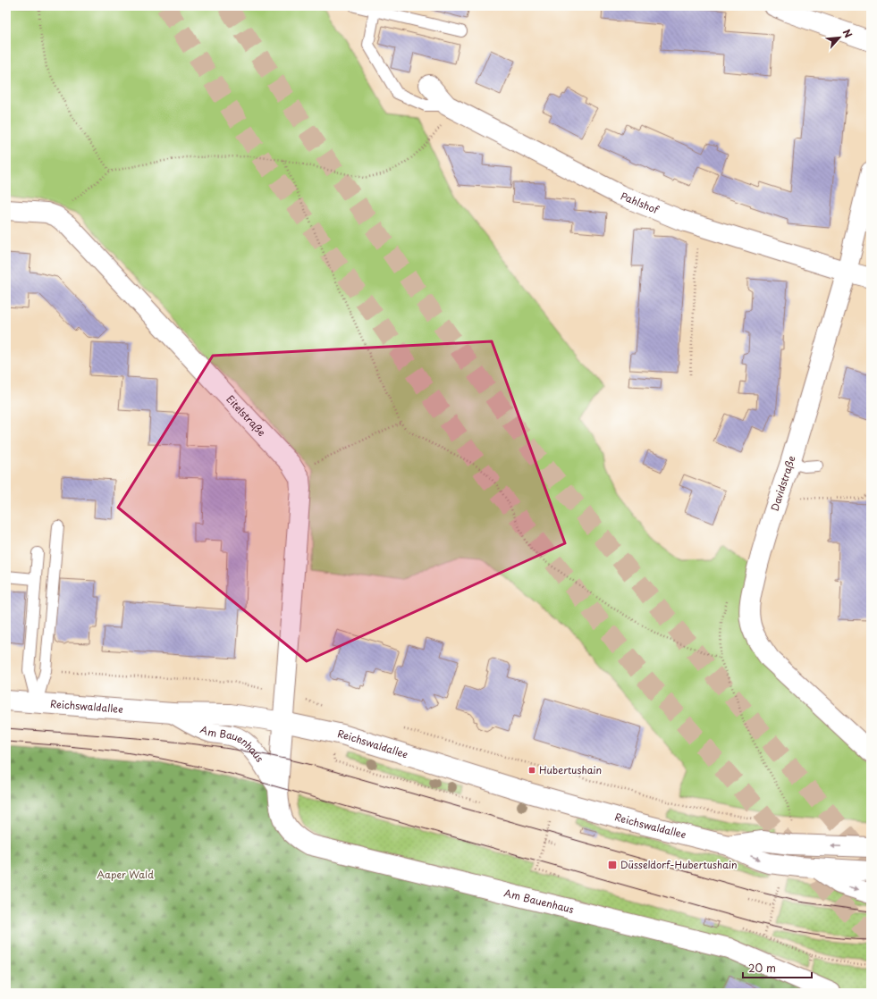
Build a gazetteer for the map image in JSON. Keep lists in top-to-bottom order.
{
  "streets": {
    "main road": [
      "Pahlshof",
      "Eitelstraße",
      "Davidstraße",
      "Reichswaldallee",
      "Am Bauenhaus"
    ]
  },
  "crossings": [
    ["Pahlshof", "Davidstraße"],
    ["Eitelstraße", "Reichswaldallee"],
    ["Eitelstraße", "Am Bauenhaus"],
    ["Reichswaldallee", "Am Bauenhaus"]
  ],
  "parks": ["Aaper Wald"],
  "places": {
    "transit": ["Hubertushain", "Düsseldorf-Hubertushain"]
  },
  "scale_bar": "20 m",
  "north": "top right"
}
